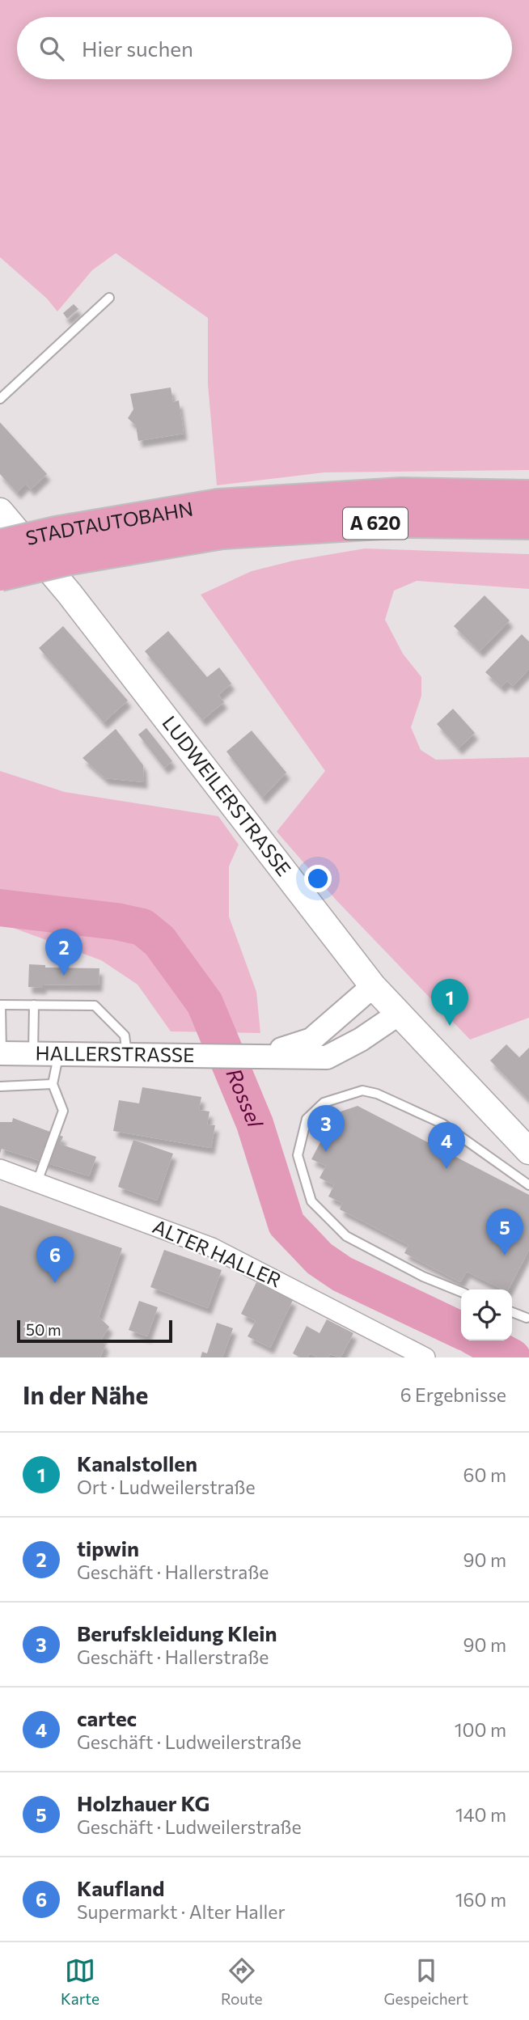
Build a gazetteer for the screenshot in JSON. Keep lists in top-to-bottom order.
{
  "streets": {
    "highway": ["A 620", "STADTAUTOBAHN"],
    "main road": ["LUDWEILERSTRASSE"],
    "street": ["HALLERSTRASSE", "ALTER HALLER"]
  },
  "crossings": [
    ["A 620", "STADTAUTOBAHN"],
    ["LUDWEILERSTRASSE", "HALLERSTRASSE"]
  ],
  "water": ["Rossel"],
  "scale_bar": "50 m",
  "page": {
    "search": "Hier suchen",
    "pins": [
      "2",
      "1",
      "3",
      "4",
      "5",
      "6"
    ],
    "scale": "50 m",
    "heading": ["In der Nähe", "6 Ergebnisse"],
    "list": [
      {
        "mark": "1",
        "name": "Kanalstollen",
        "note": "Ort · Ludweilerstraße",
        "value": "60 m"
      },
      {
        "mark": "2",
        "name": "tipwin",
        "note": "Geschäft · Hallerstraße",
        "value": "90 m"
      },
      {
        "mark": "3",
        "name": "Berufskleidung Klein",
        "note": "Geschäft · Hallerstraße",
        "value": "90 m"
      },
      {
        "mark": "4",
        "name": "cartec",
        "note": "Geschäft · Ludweilerstraße",
        "value": "100 m"
      },
      {
        "mark": "5",
        "name": "Holzhauer KG",
        "note": "Geschäft · Ludweilerstraße",
        "value": "140 m"
      },
      {
        "mark": "6",
        "name": "Kaufland",
        "note": "Supermarkt · Alter Haller",
        "value": "160 m"
      }
    ],
    "nav": ["Karte", "Route", "Gespeichert"]
  }
}
